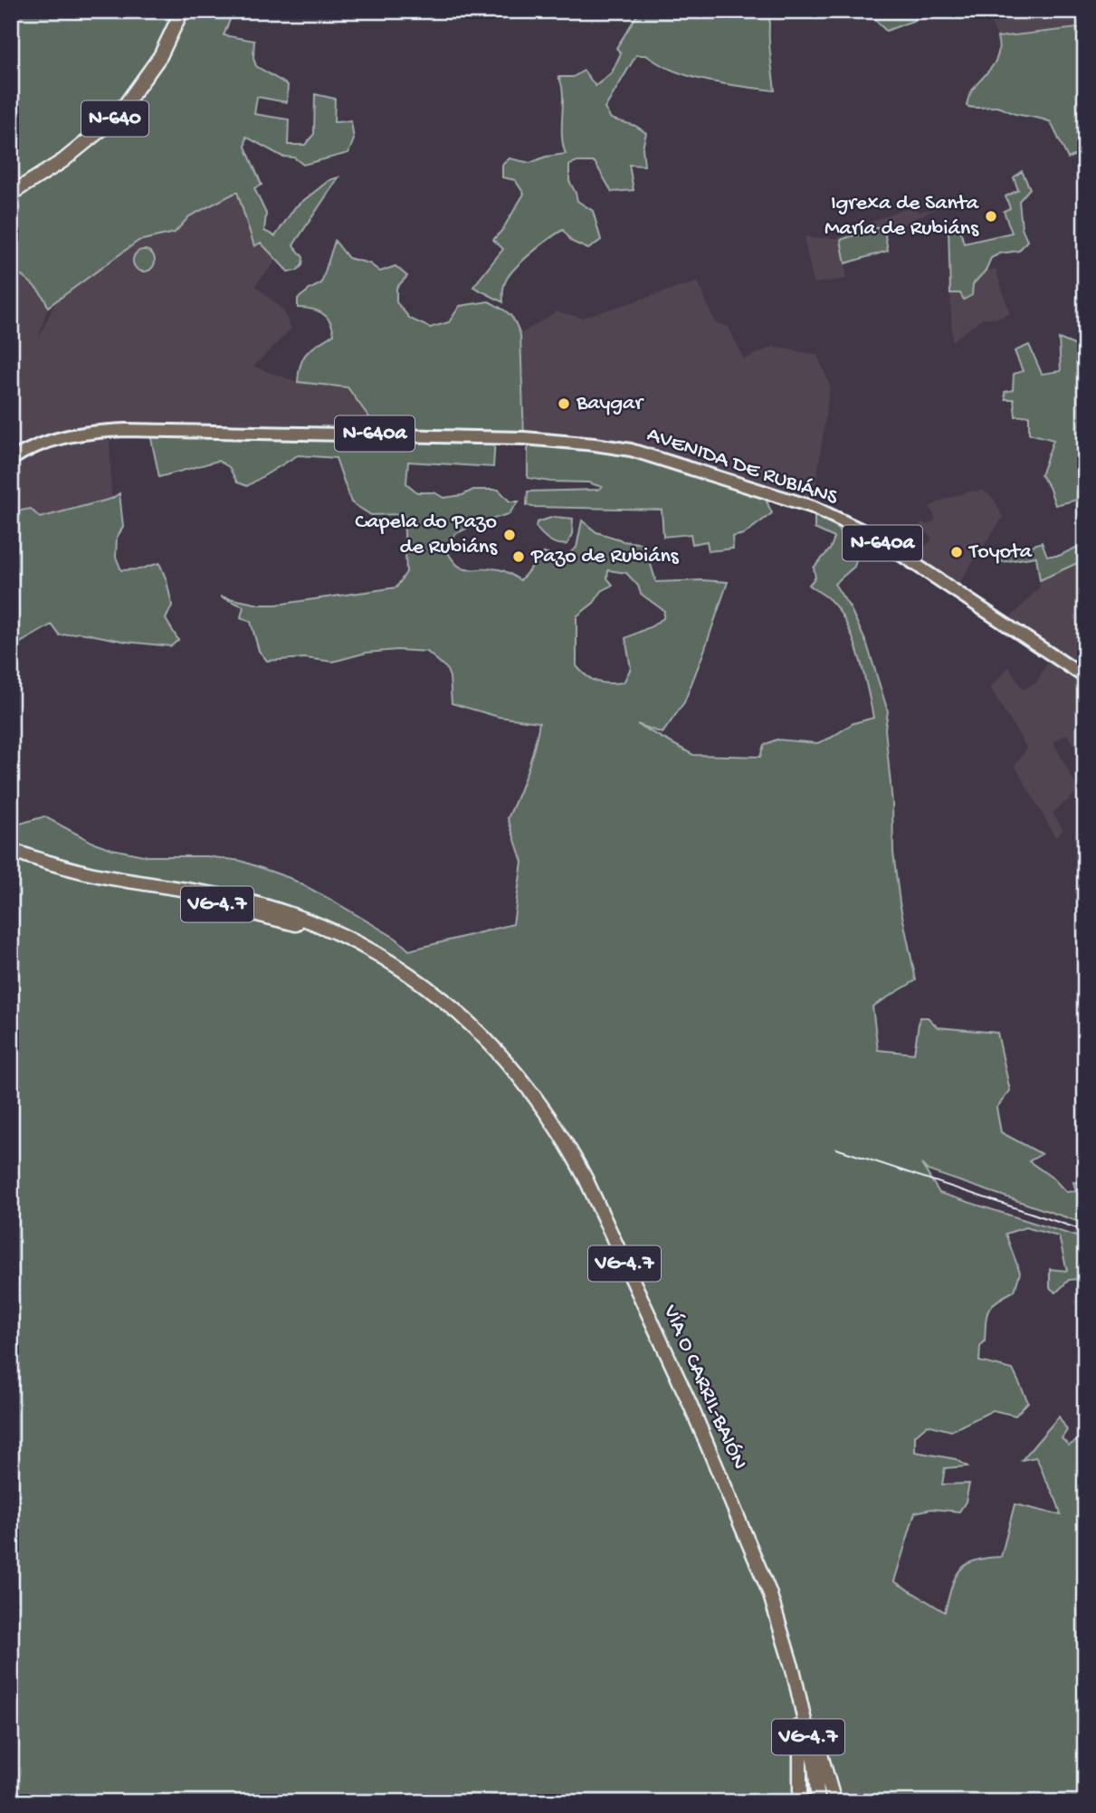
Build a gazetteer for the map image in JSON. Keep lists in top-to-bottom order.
{
  "streets": {
    "highway": ["N-640", "VG-4.7", "VÍA O CARRIL-BAIÓN"],
    "main road": ["N-640a", "AVENIDA DE RUBIÁNS"]
  },
  "places": [
    "Igrexa de Santa María de Rubiáns",
    "Baygar",
    "Capela do Pazo de Rubiáns",
    "Toyota",
    "Pazo de Rubiáns"
  ]
}
